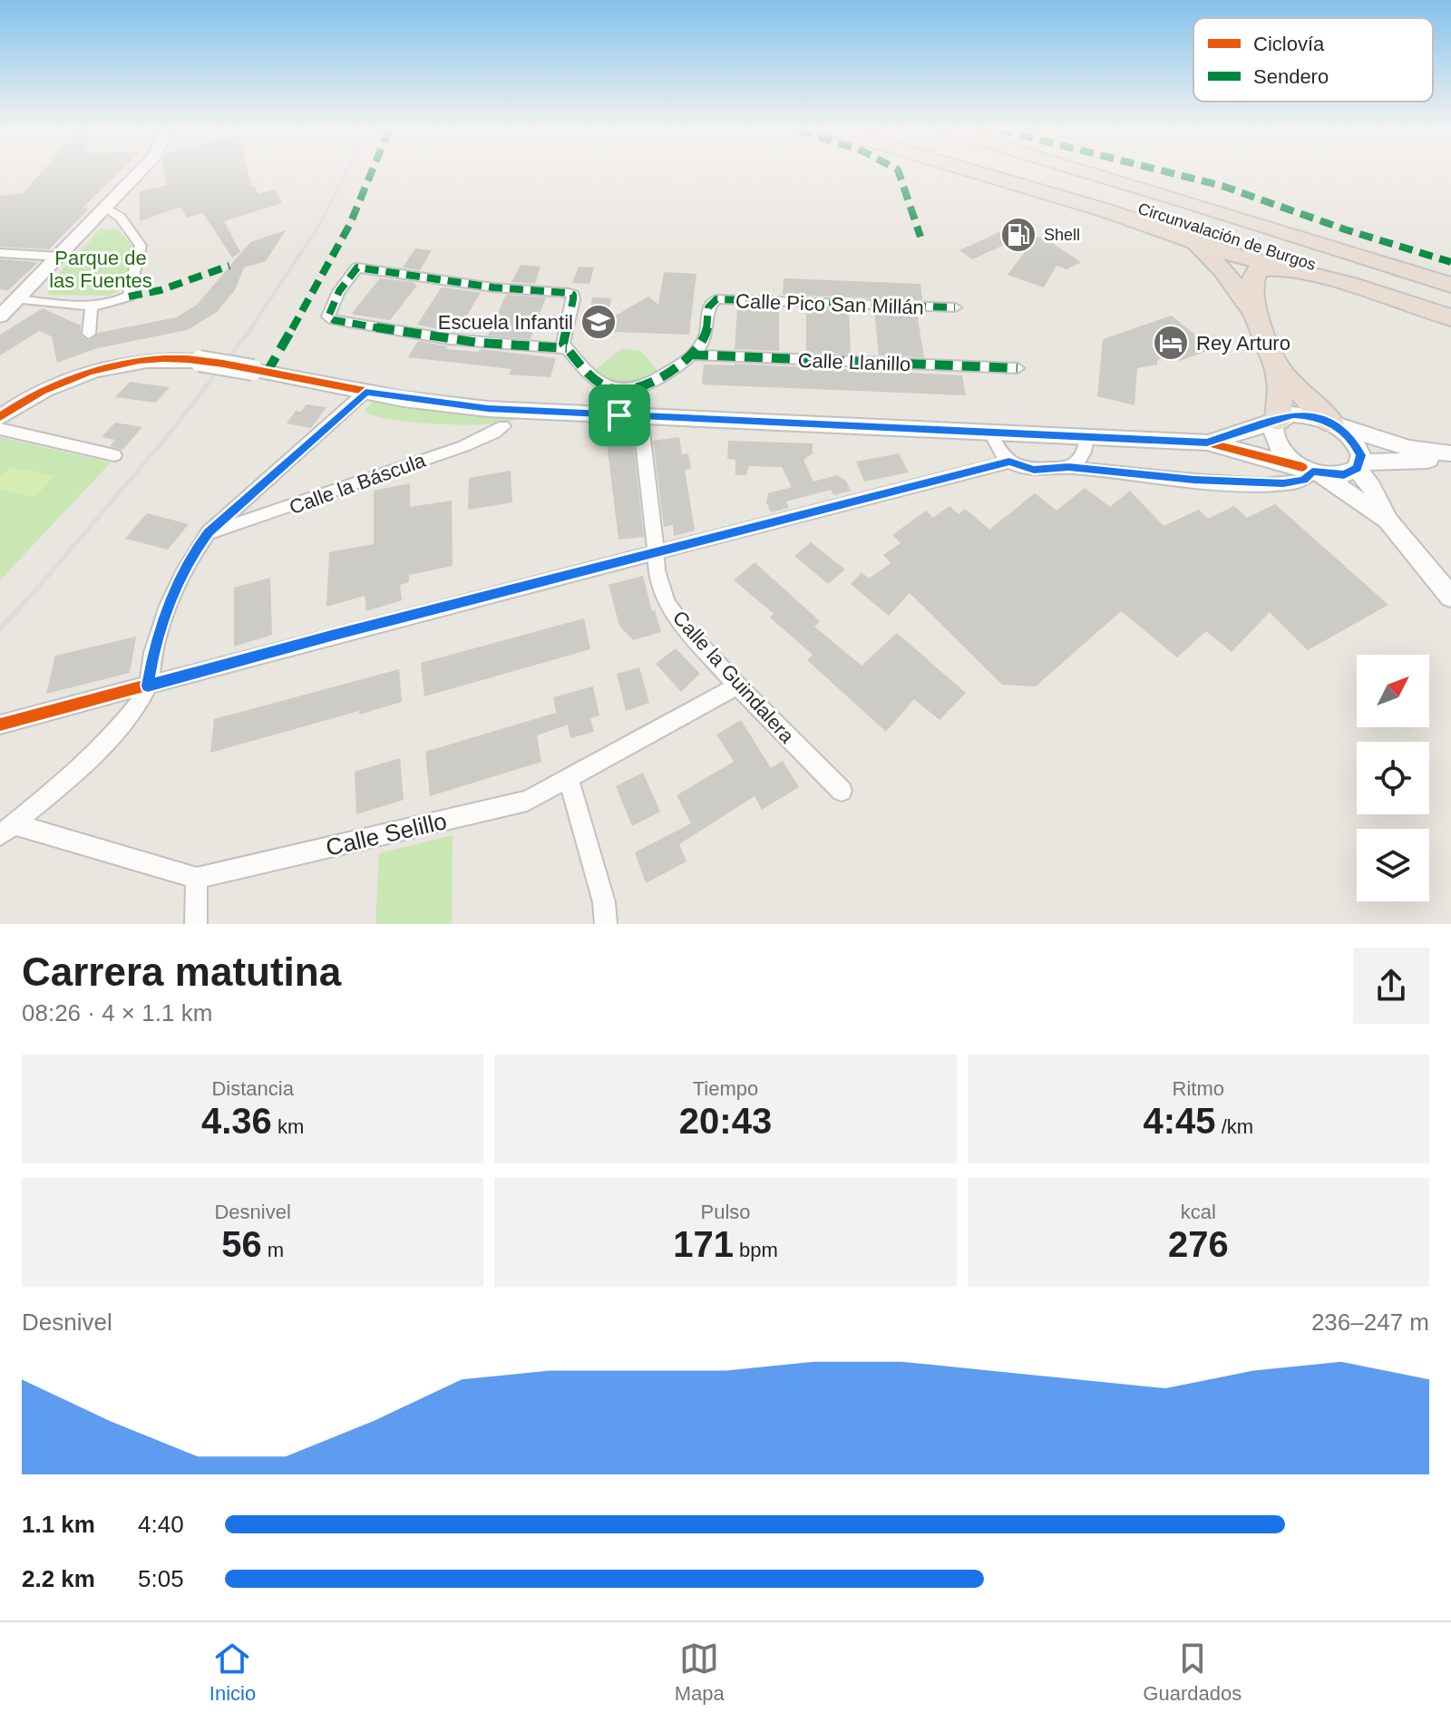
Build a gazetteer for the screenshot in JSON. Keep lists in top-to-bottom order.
{
  "streets": {
    "highway": ["Circunvalación de Burgos"],
    "street": [
      "Calle Pico San Millán",
      "Calle Llanillo",
      "Calle la Báscula",
      "Calle la Guindalera",
      "Calle Selillo"
    ]
  },
  "crossings": [
    ["Calle Pico San Millán", "Calle Llanillo"],
    ["Calle la Guindalera", "Calle Selillo"]
  ],
  "parks": ["Parque de las Fuentes"],
  "places": {
    "fuel station": ["Shell"],
    "school or university": ["Escuela Infantil"],
    "hotel": ["Rey Arturo"]
  },
  "legend": ["Ciclovía", "Sendero"],
  "north": "top right",
  "page": {
    "heading": ["Carrera matutina", "08:26 · 4 × 1.1 km"],
    "stats": [
      ["Distancia", "4.36 km"],
      ["Tiempo", "20:43"],
      ["Ritmo", "4:45 /km"],
      ["Desnivel", "56 m"],
      ["Pulso", "171 bpm"],
      ["kcal", "276"]
    ],
    "chart": ["Desnivel", "236–247 m"],
    "list": [
      {
        "name": "1.1 km",
        "note": "4:40"
      },
      {
        "name": "2.2 km",
        "note": "5:05"
      }
    ],
    "tabs": ["Inicio", "Mapa", "Guardados"]
  }
}
